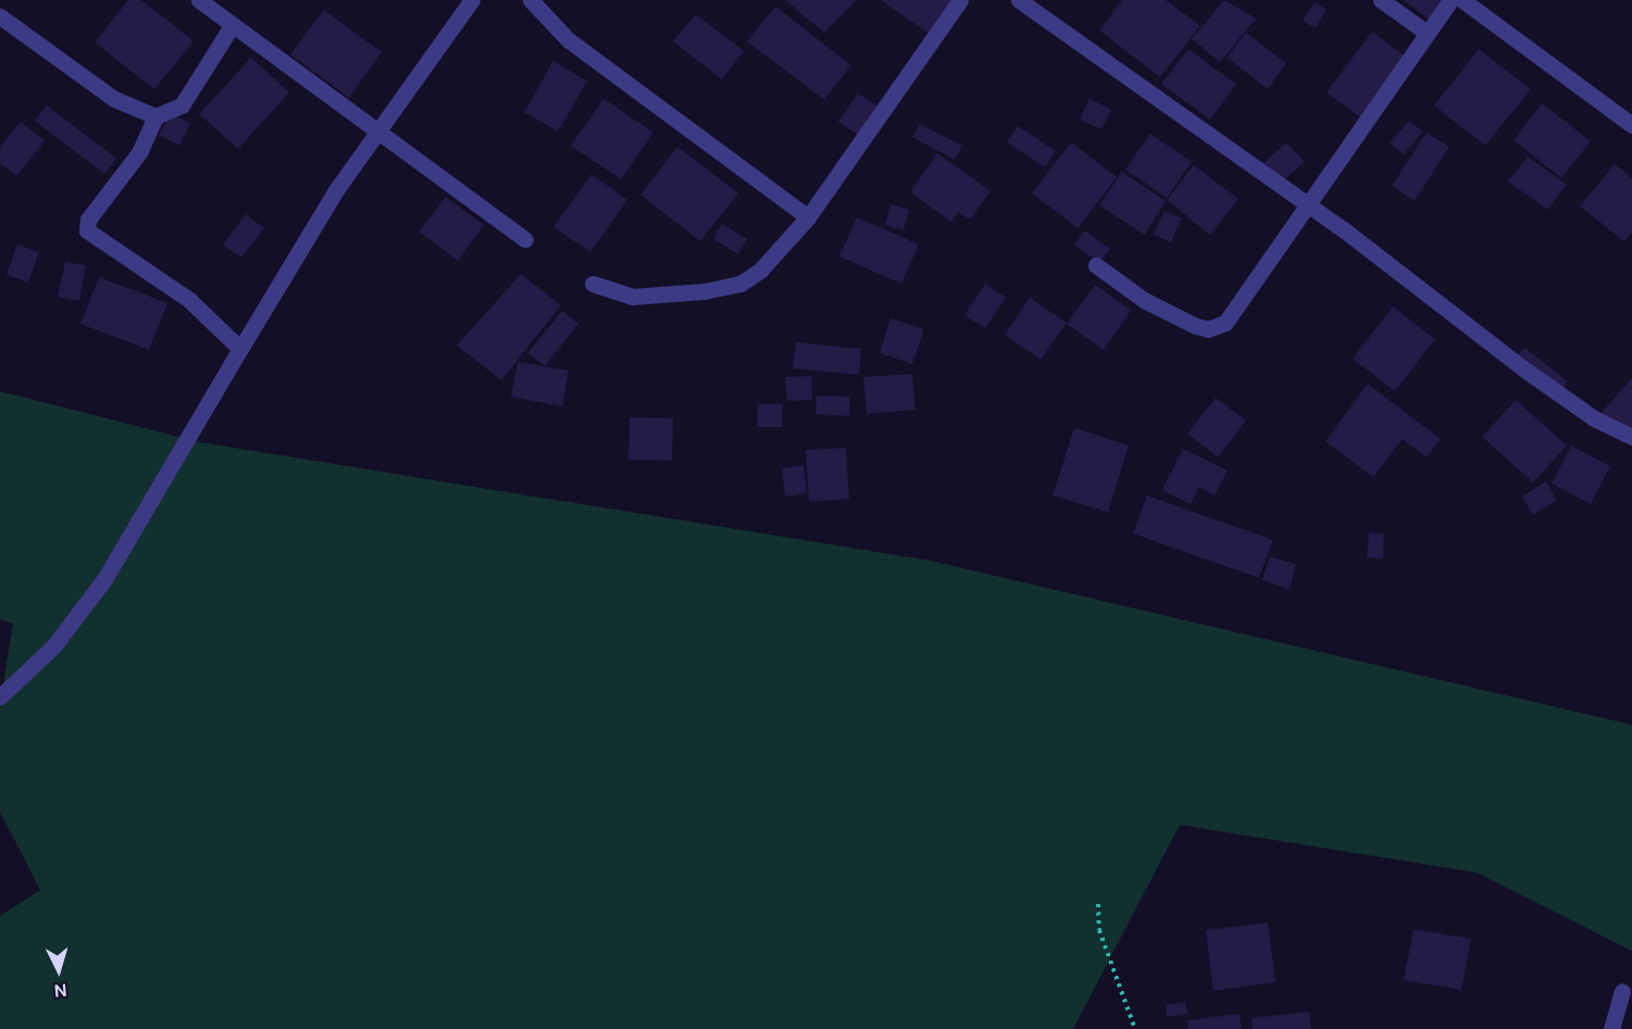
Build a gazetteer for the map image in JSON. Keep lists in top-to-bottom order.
{
  "north": "bottom"
}
